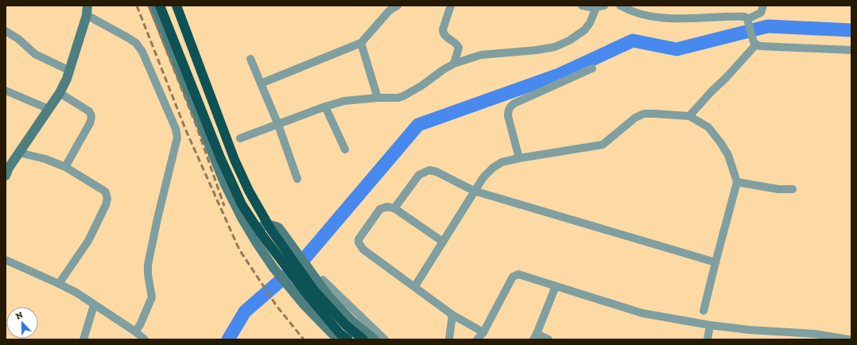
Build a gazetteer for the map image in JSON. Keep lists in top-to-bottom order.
{
  "north": "top"
}
